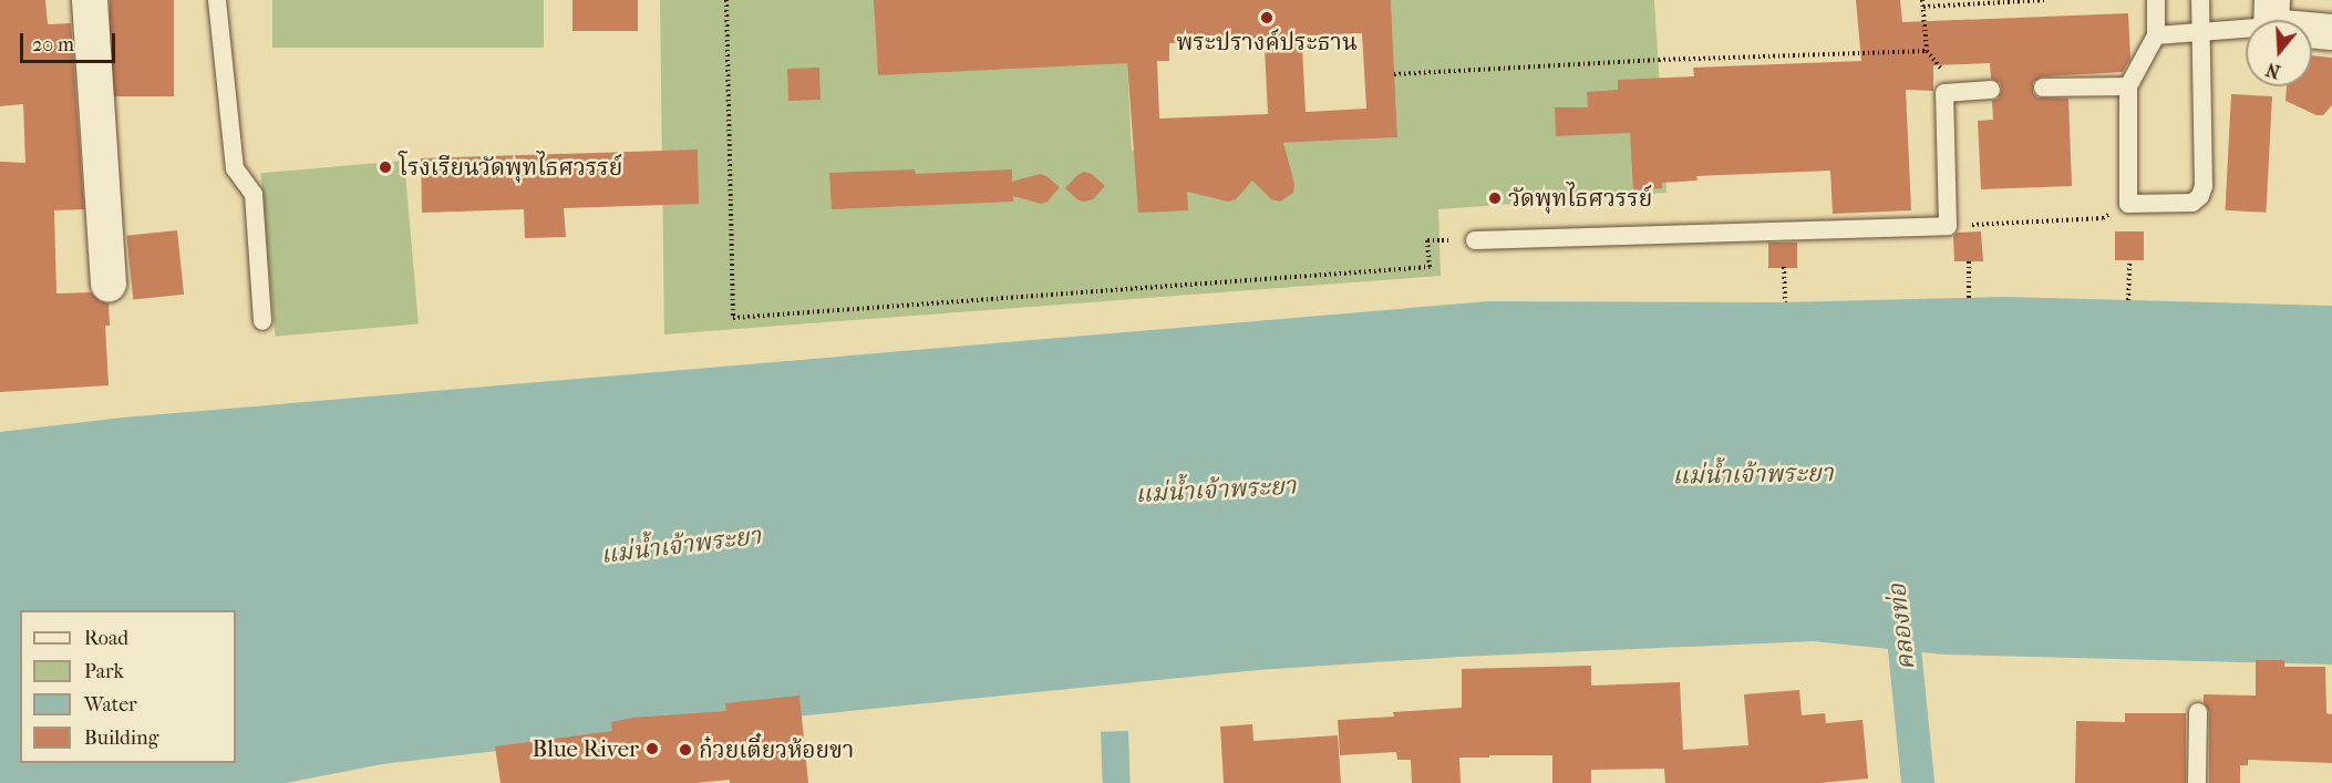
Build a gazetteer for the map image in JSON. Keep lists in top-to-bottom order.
{
  "water": ["แม่น้ำเจ้าพระยา", "คลองท่อ"],
  "places": [
    "พระปรางค์ประธาน",
    "โรงเรียนวัดพุทไธศวรรย์",
    "วัดพุทไธศวรรย์",
    "Blue River",
    "ก๋วยเตี๋ยวห้อยขา"
  ],
  "legend": [
    "Road",
    "Park",
    "Water",
    "Building"
  ],
  "scale_bar": "20 m",
  "north": "bottom"
}
